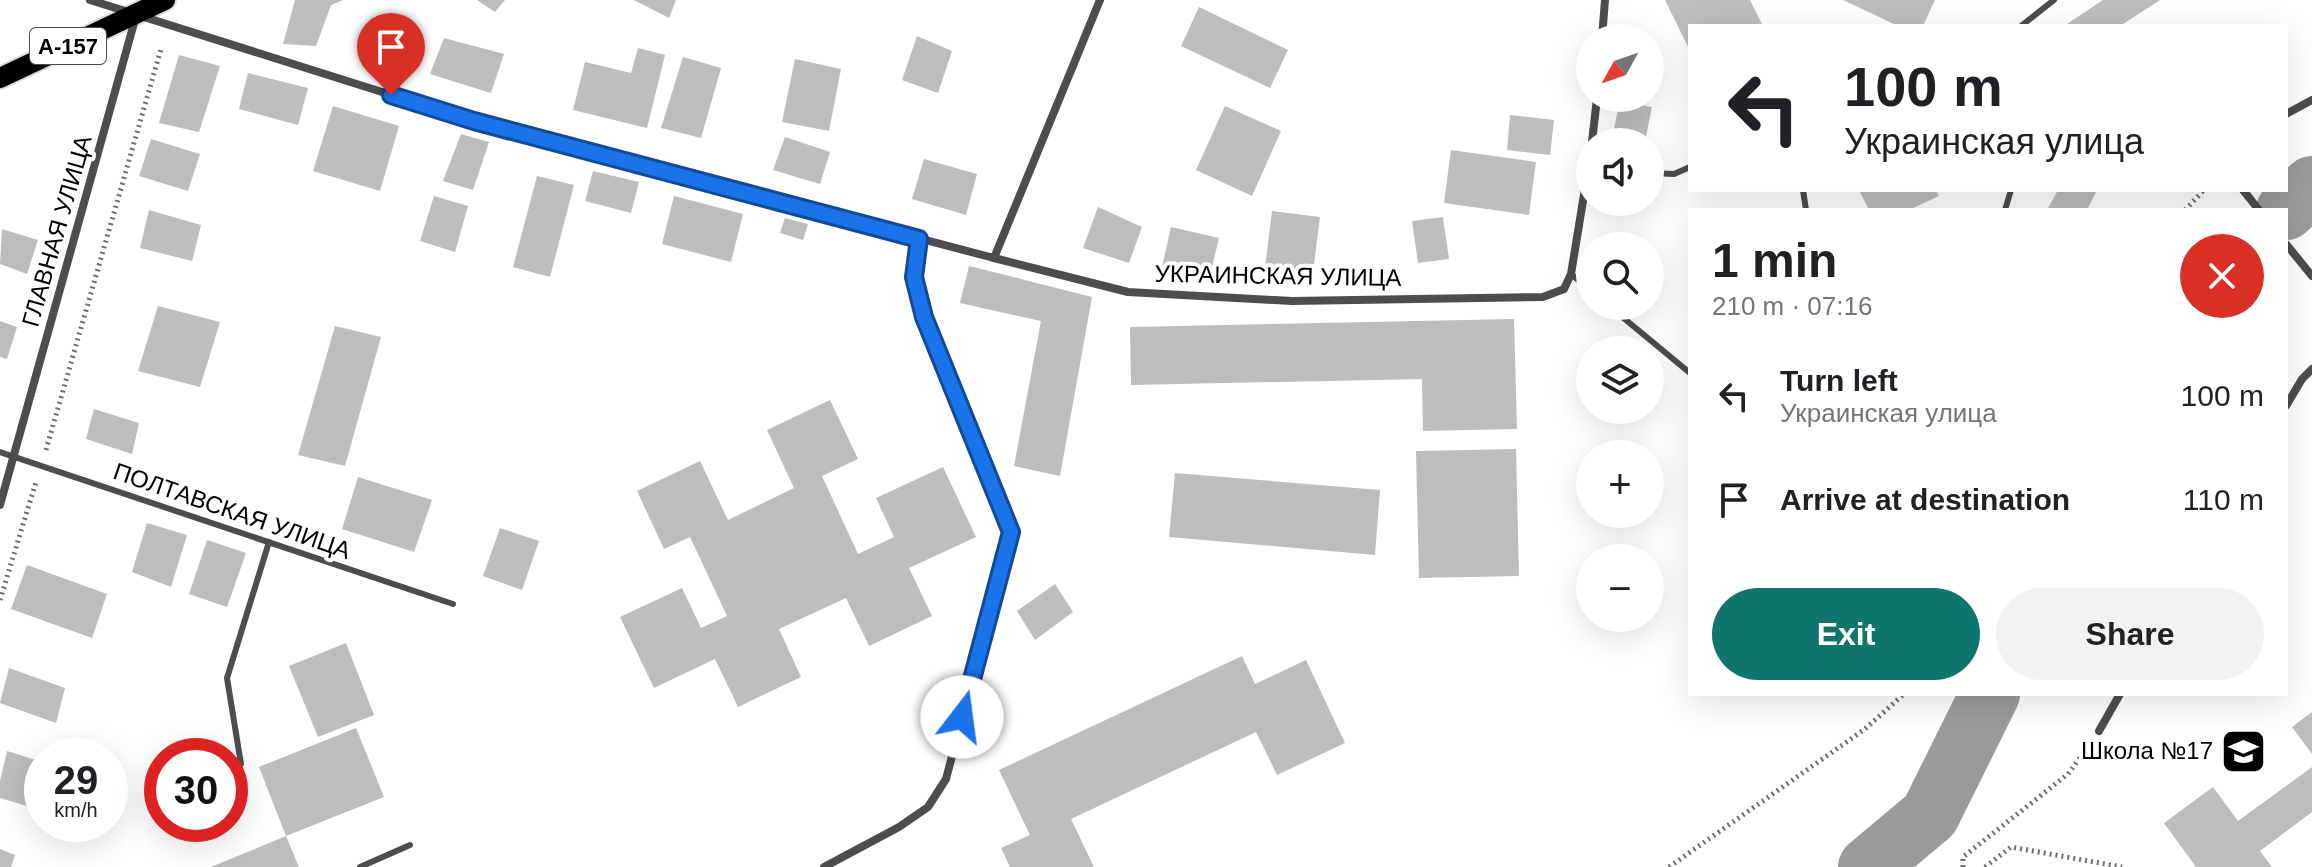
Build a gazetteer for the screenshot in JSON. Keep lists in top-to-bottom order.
{
  "streets": {
    "main road": ["А-157"],
    "street": ["ГЛАВНАЯ УЛИЦА", "УКРАИНСКАЯ УЛИЦА"],
    "lane": ["ПОЛТАВСКАЯ УЛИЦА"]
  },
  "crossings": [
    ["А-157", "ГЛАВНАЯ УЛИЦА"],
    ["А-157", "УКРАИНСКАЯ УЛИЦА"],
    ["ГЛАВНАЯ УЛИЦА", "УКРАИНСКАЯ УЛИЦА"],
    ["ГЛАВНАЯ УЛИЦА", "ПОЛТАВСКАЯ УЛИЦА"]
  ],
  "places": {
    "school or university": ["Школа №17"]
  },
  "north": "bottom left",
  "page": {
    "map_buttons": ["+", "−"],
    "turn": ["100 m", "Украинская улица"],
    "heading": ["1 min", "210 m · 07:16"],
    "list": [
      {
        "name": "Turn left",
        "note": "Украинская улица",
        "value": "100 m"
      },
      {
        "name": "Arrive at destination",
        "value": "110 m"
      }
    ],
    "buttons": ["Exit", "Share"],
    "speed": "29 km/h",
    "limit": "30"
  }
}
